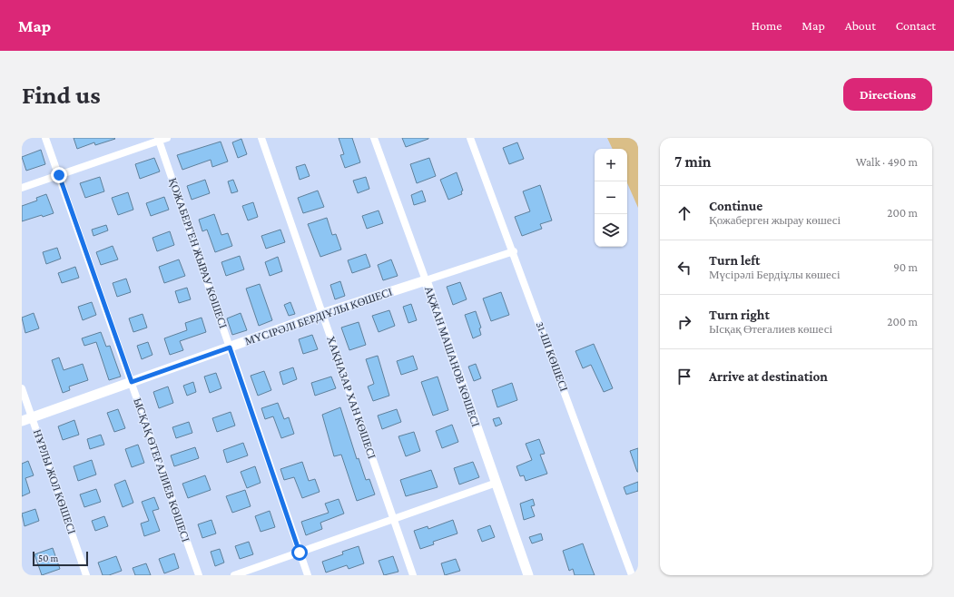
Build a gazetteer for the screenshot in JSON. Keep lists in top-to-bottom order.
{
  "streets": {
    "street": [
      "ҚОЖАБЕРГЕН ЖЫРАУ КӨШЕСІ",
      "МҮСІРӘЛІ БЕРДІҰЛЫ КӨШЕСІ",
      "АҚЖАН МАШАНОВ КӨШЕСІ",
      "31-ШІ КӨШЕСІ",
      "ХАҚНАЗАР ХАН КӨШЕСІ",
      "ЫСҚАҚ ӨТЕҒАЛИЕВ КӨШЕСІ",
      "НҰРЛЫ ЖОЛ КӨШЕСІ"
    ]
  },
  "crossings": [
    ["ҚОЖАБЕРГЕН ЖЫРАУ КӨШЕСІ", "МҮСІРӘЛІ БЕРДІҰЛЫ КӨШЕСІ"],
    ["МҮСІРӘЛІ БЕРДІҰЛЫ КӨШЕСІ", "АҚЖАН МАШАНОВ КӨШЕСІ"],
    ["МҮСІРӘЛІ БЕРДІҰЛЫ КӨШЕСІ", "31-ШІ КӨШЕСІ"],
    ["МҮСІРӘЛІ БЕРДІҰЛЫ КӨШЕСІ", "ХАҚНАЗАР ХАН КӨШЕСІ"],
    ["МҮСІРӘЛІ БЕРДІҰЛЫ КӨШЕСІ", "ЫСҚАҚ ӨТЕҒАЛИЕВ КӨШЕСІ"],
    ["МҮСІРӘЛІ БЕРДІҰЛЫ КӨШЕСІ", "НҰРЛЫ ЖОЛ КӨШЕСІ"]
  ],
  "scale_bar": "50 m",
  "page": {
    "header": "Map",
    "nav": [
      "Home",
      "Map",
      "About",
      "Contact"
    ],
    "buttons": "Directions",
    "title": "Find us",
    "heading": ["7 min", "Walk · 490 m"],
    "map_buttons": ["+", "−"],
    "list": [
      ["Continue", "Қожаберген жырау көшесі", "200 m"],
      ["Turn left", "Мүсірәлі Бердіұлы көшесі", "90 m"],
      ["Turn right", "Ысқақ Өтеғалиев көшесі", "200 m"],
      "Arrive at destination"
    ],
    "scale": "50 m"
  }
}
